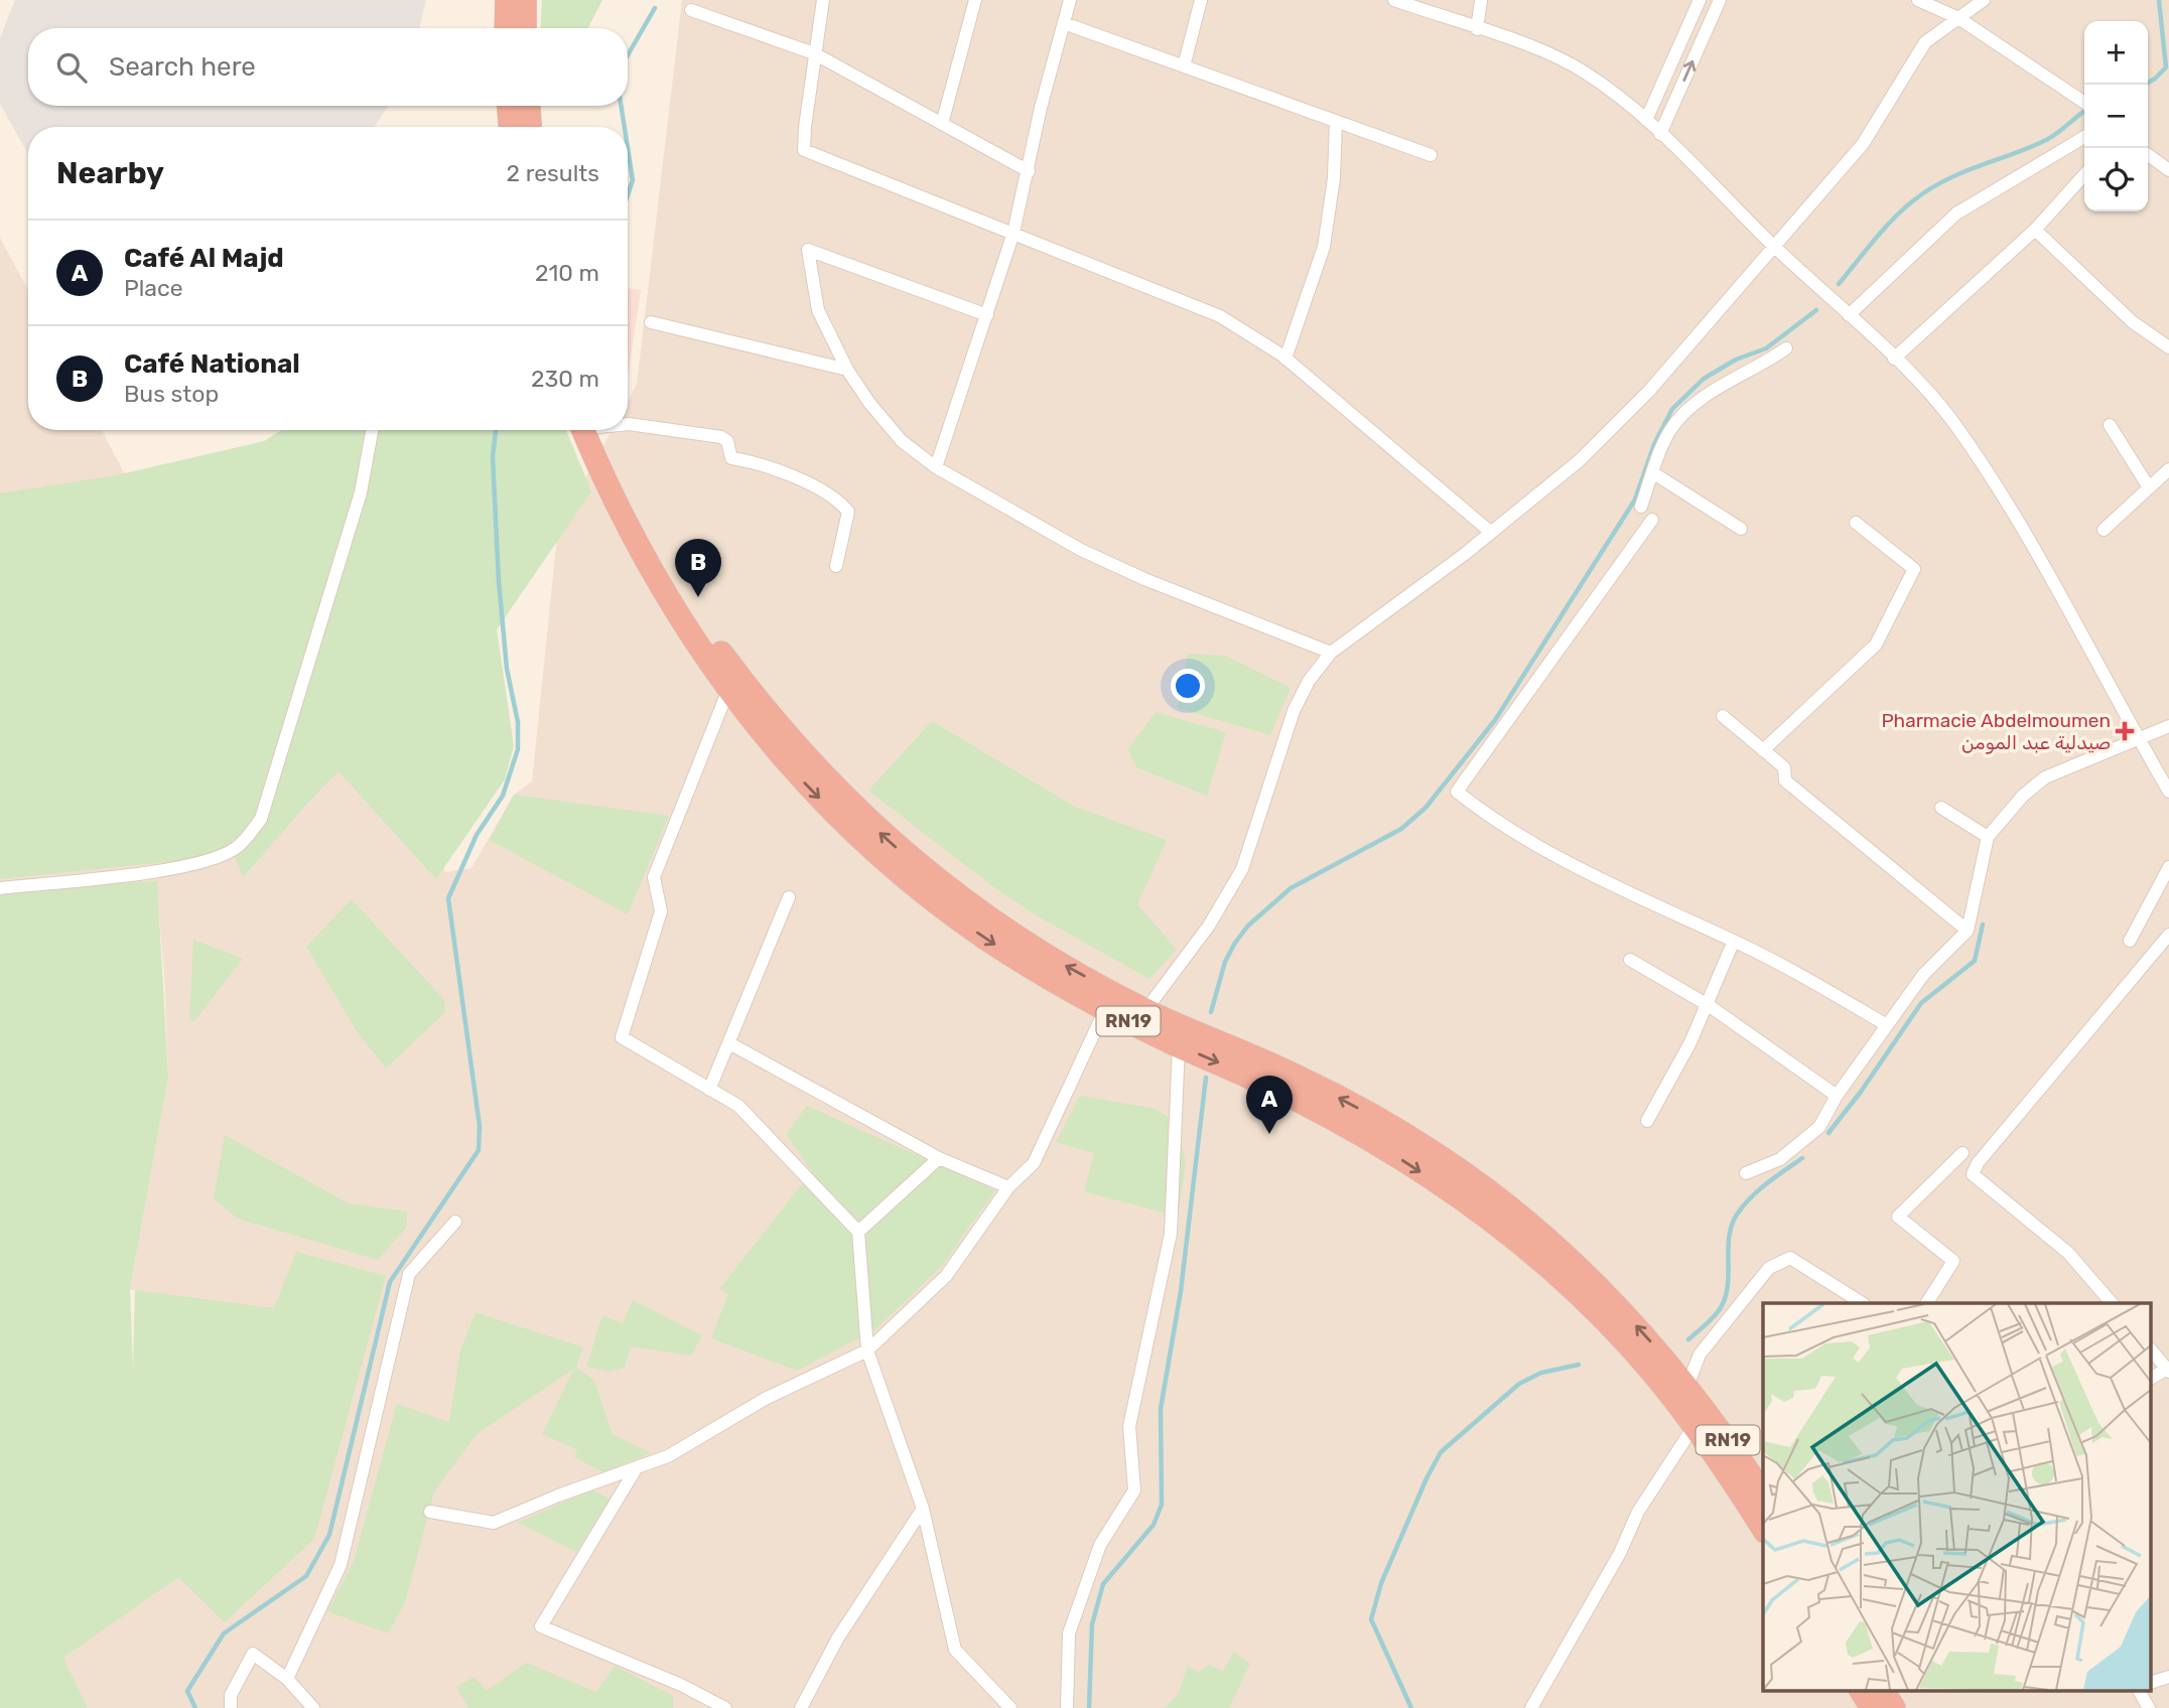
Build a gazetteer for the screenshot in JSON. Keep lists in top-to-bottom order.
{
  "streets": {
    "highway": ["RN19"]
  },
  "places": {
    "health": ["Pharmacie Abdelmoumen صيدلية عبد المومن"]
  },
  "page": {
    "map_buttons": ["+", "−"],
    "search": "Search here",
    "heading": ["Nearby", "2 results"],
    "list": [
      {
        "mark": "A",
        "name": "Café Al Majd",
        "note": "Place",
        "value": "210 m"
      },
      {
        "mark": "B",
        "name": "Café National",
        "note": "Bus stop",
        "value": "230 m"
      }
    ],
    "pins": ["B", "A"]
  }
}
